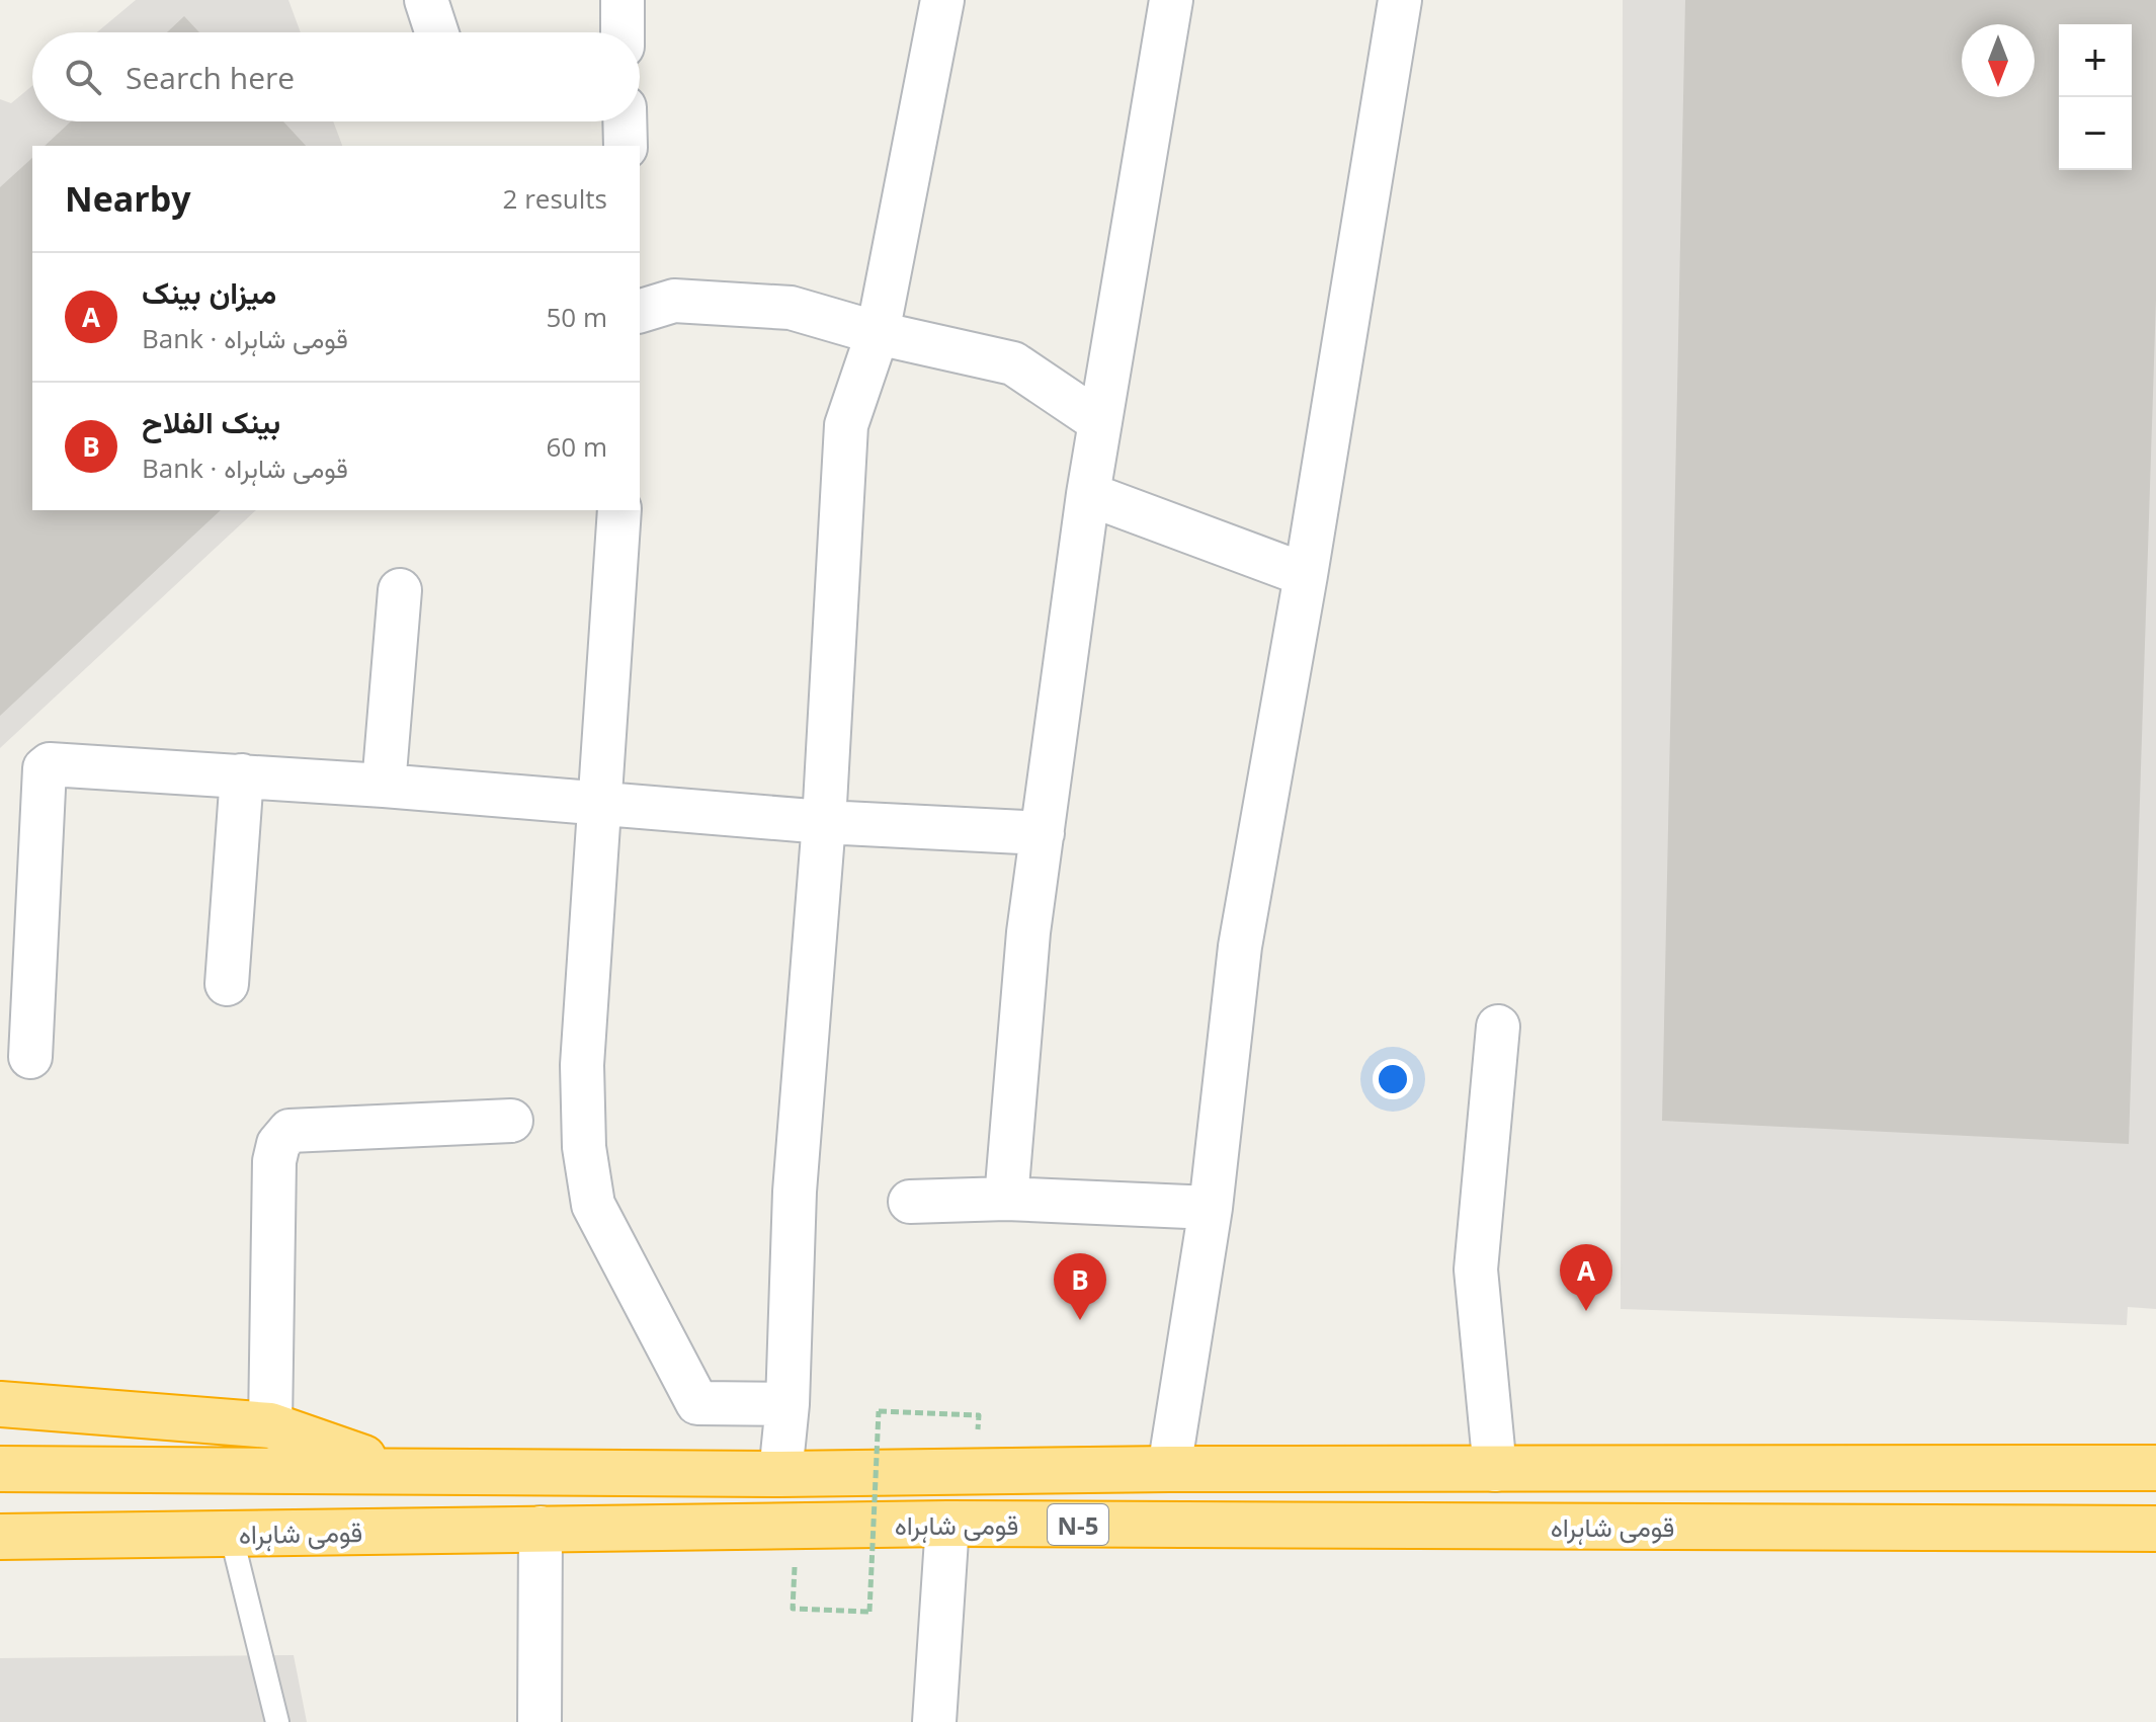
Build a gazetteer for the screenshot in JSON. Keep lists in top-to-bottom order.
{
  "streets": {
    "highway": ["قومی شاہراہ", "N-5"]
  },
  "north": "bottom",
  "page": {
    "map_buttons": ["+", "−"],
    "search": "Search here",
    "heading": ["Nearby", "2 results"],
    "list": [
      {
        "mark": "A",
        "name": "میزان بینک",
        "note": "Bank · قومی شاہراہ",
        "value": "50 m"
      },
      {
        "mark": "B",
        "name": "بینک الفلاح",
        "note": "Bank · قومی شاہراہ",
        "value": "60 m"
      }
    ],
    "pins": ["A", "B"]
  }
}
